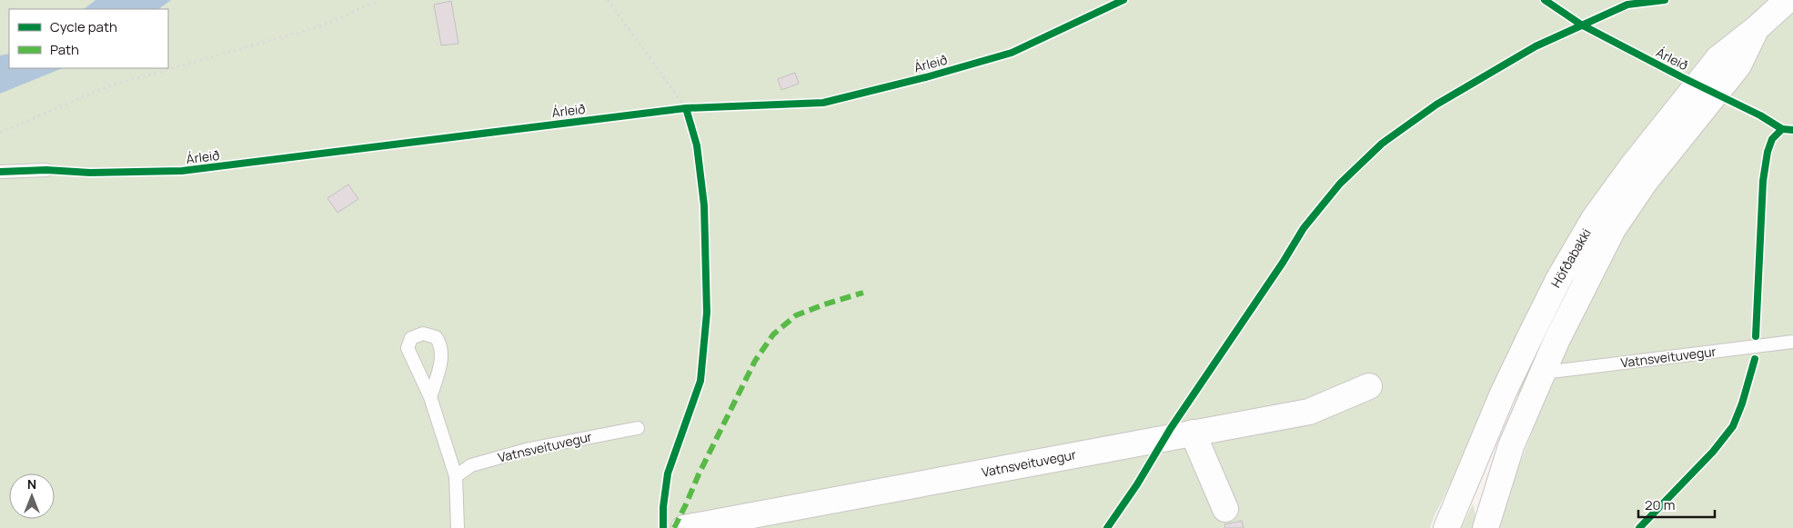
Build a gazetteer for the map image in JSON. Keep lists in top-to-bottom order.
{
  "streets": {
    "main road": ["Höfðabakki", "Vatnsveituvegur"],
    "cycle path": ["Árleið"]
  },
  "crossings": [
    ["Höfðabakki", "Vatnsveituvegur"]
  ],
  "legend": ["Cycle path", "Path"],
  "scale_bar": "20 m",
  "north": "top"
}
